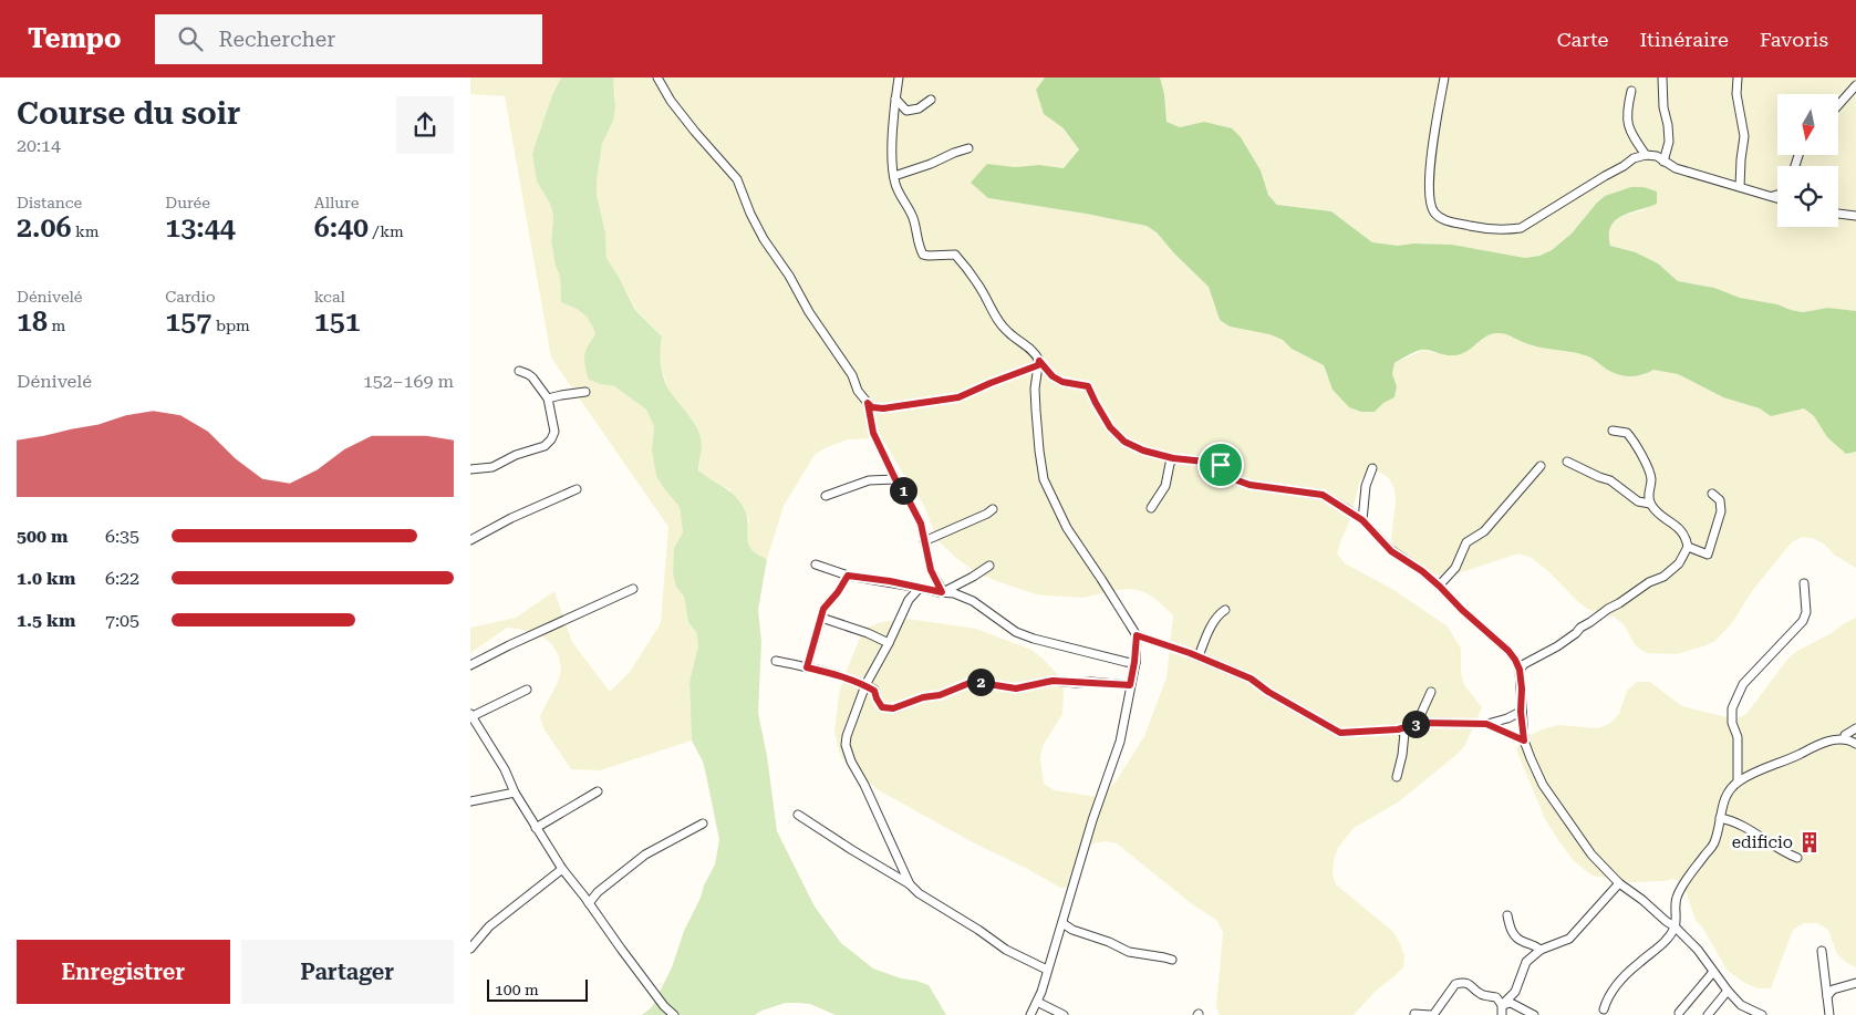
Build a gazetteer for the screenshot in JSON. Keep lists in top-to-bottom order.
{
  "places": {
    "building": ["edificio"]
  },
  "scale_bar": "100 m",
  "north": "bottom",
  "page": {
    "header": "Tempo",
    "search": "Rechercher",
    "nav": ["Carte", "Itinéraire", "Favoris"],
    "heading": ["Course du soir", "20:14"],
    "stats": [
      ["Distance", "2.06 km"],
      ["Durée", "13:44"],
      ["Allure", "6:40 /km"],
      ["Dénivelé", "18 m"],
      ["Cardio", "157 bpm"],
      ["kcal", "151"]
    ],
    "chart": ["Dénivelé", "152–169 m"],
    "pins": ["1", "2", "3"],
    "list": [
      {
        "name": "500 m",
        "note": "6:35"
      },
      {
        "name": "1.0 km",
        "note": "6:22"
      },
      {
        "name": "1.5 km",
        "note": "7:05"
      }
    ],
    "buttons": ["Enregistrer", "Partager"],
    "scale": "100 m"
  }
}
